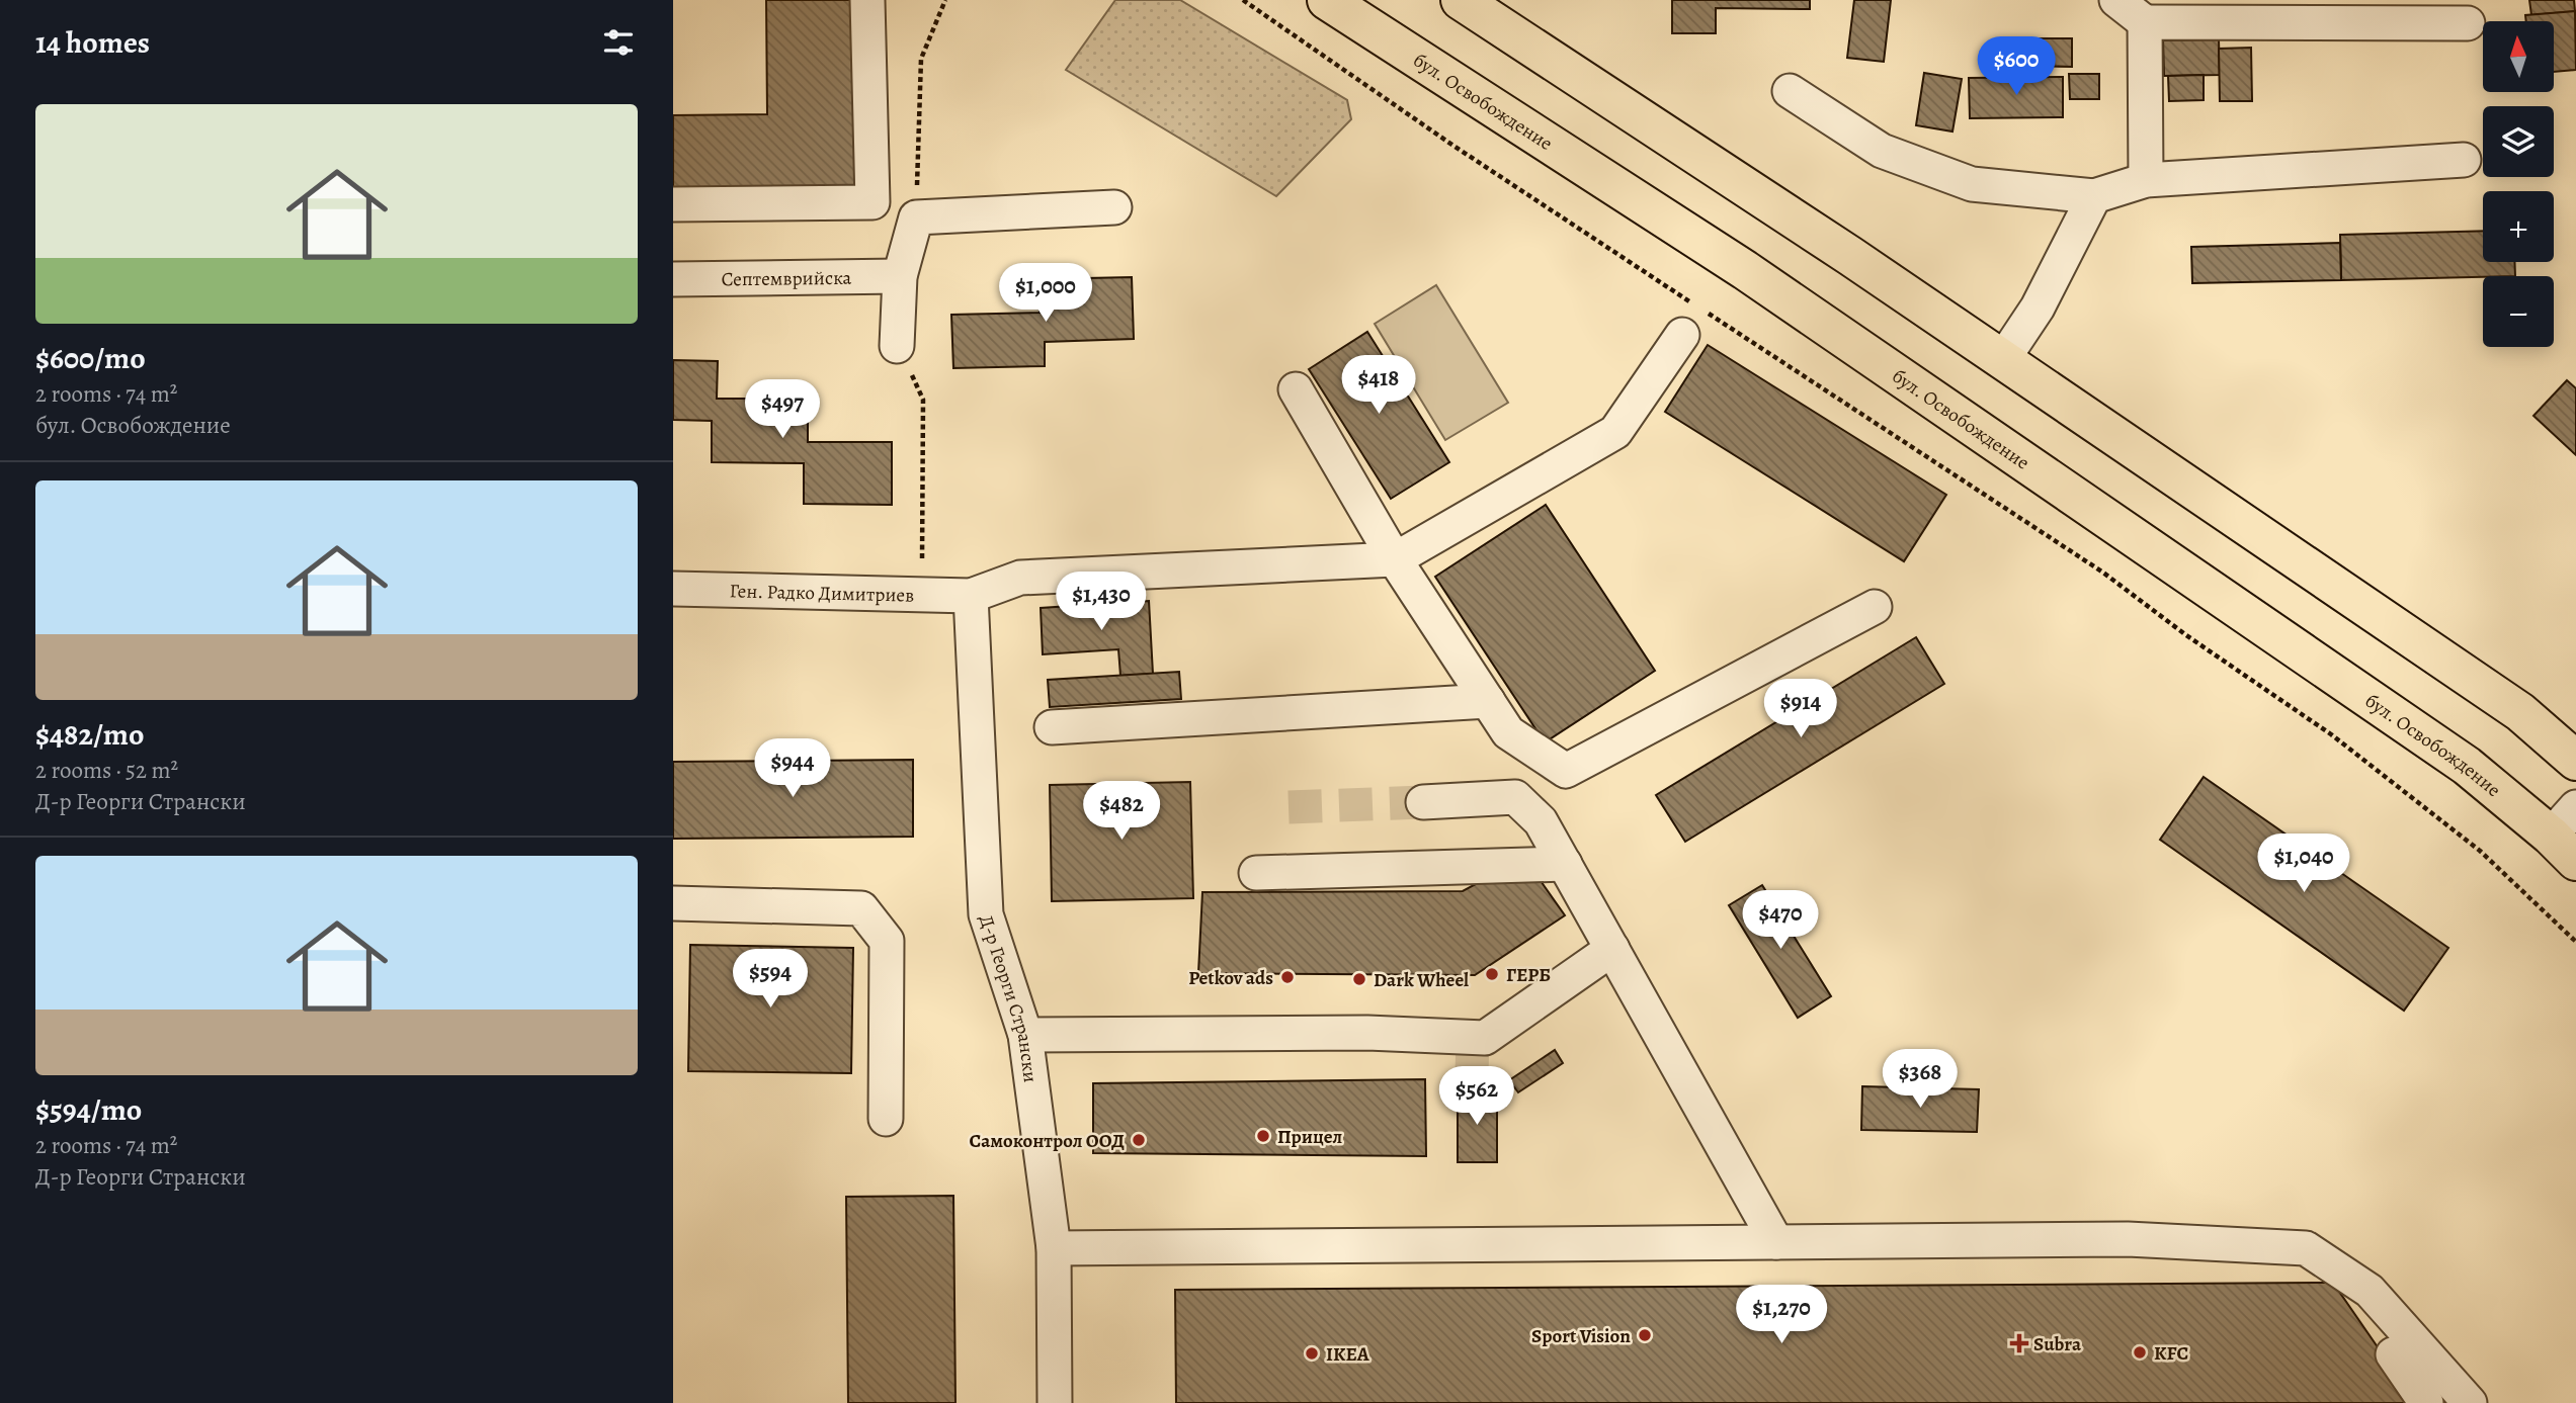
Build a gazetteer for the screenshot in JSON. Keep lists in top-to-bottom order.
{
  "streets": {
    "main road": ["бул. Освобождение"],
    "street": ["Септемврийска", "Ген. Радко Димитриев", "Д-р Георги Странски"]
  },
  "crossings": [
    ["Ген. Радко Димитриев", "Д-р Георги Странски"]
  ],
  "places": {
    "other": [
      "ГЕРБ",
      "Petkov ads",
      "Dark Wheel",
      "Прицел",
      "Самоконтрол ООД",
      "Sport Vision",
      "KFC",
      "IKEA"
    ],
    "health": ["Subra"]
  },
  "north": "top",
  "page": {
    "heading": "14 homes",
    "map_buttons": ["+", "−"],
    "price": [
      "$600",
      "$1,000",
      "$418",
      "$497",
      "$1,430",
      "$914",
      "$944",
      "$482",
      "$1,040",
      "$470",
      "$594",
      "$368",
      "$562",
      "$1,270"
    ],
    "list": [
      {
        "name": "$600/mo",
        "note": "2 rooms · 74 m² · бул. Освобождение"
      },
      {
        "name": "$482/mo",
        "note": "2 rooms · 52 m² · Д-р Георги Странски"
      },
      {
        "name": "$594/mo",
        "note": "2 rooms · 74 m² · Д-р Георги Странски"
      }
    ]
  }
}
